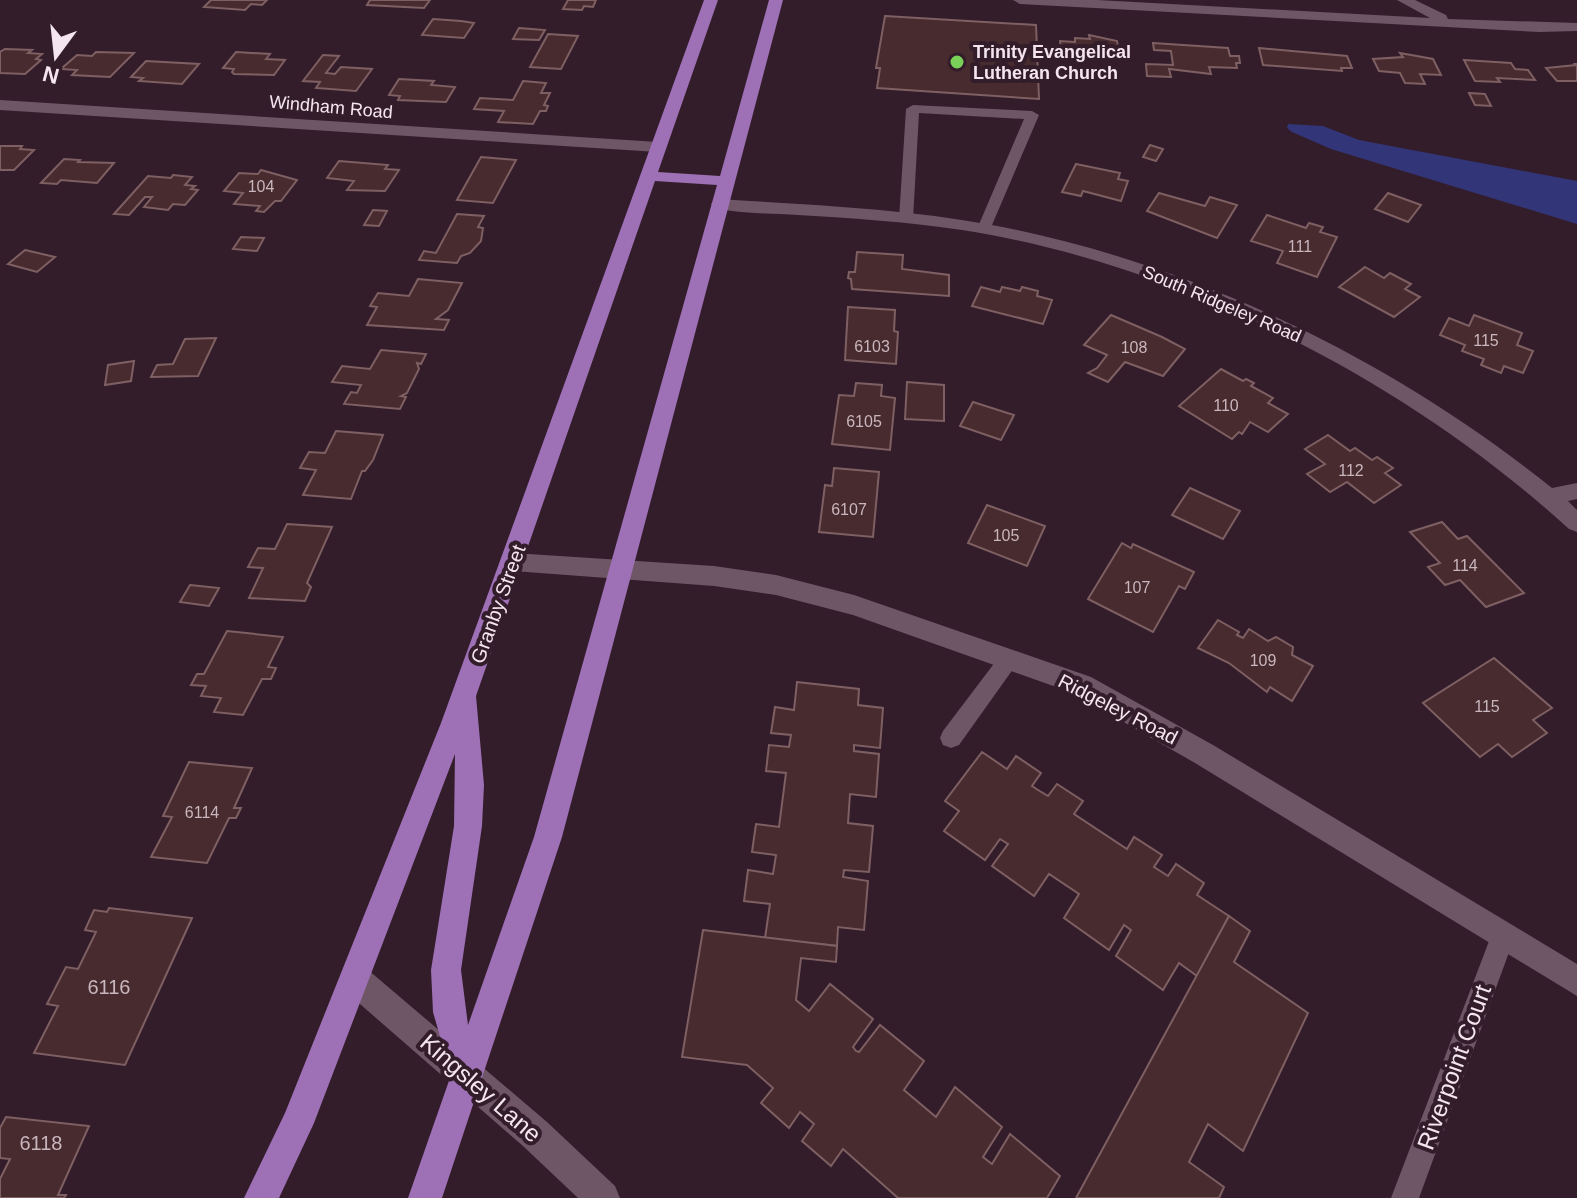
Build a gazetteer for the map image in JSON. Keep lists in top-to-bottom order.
{
  "streets": {
    "main road": ["Granby Street"],
    "street": [
      "Windham Road",
      "South Ridgeley Road",
      "Ridgeley Road",
      "Kingsley Lane"
    ],
    "lane": ["Riverpoint Court"]
  },
  "crossings": [
    ["Windham Road", "Granby Street"],
    ["Granby Street", "Ridgeley Road"],
    ["Granby Street", "Kingsley Lane"],
    ["Ridgeley Road", "Riverpoint Court"]
  ],
  "places": ["Trinity Evangelical Lutheran Church"],
  "house_numbers": [
    "104",
    "111",
    "115",
    "6103",
    "108",
    "110",
    "6105",
    "112",
    "6107",
    "105",
    "114",
    "107",
    "109",
    "115",
    "6114",
    "6116",
    "6118"
  ],
  "north": "bottom"
}
